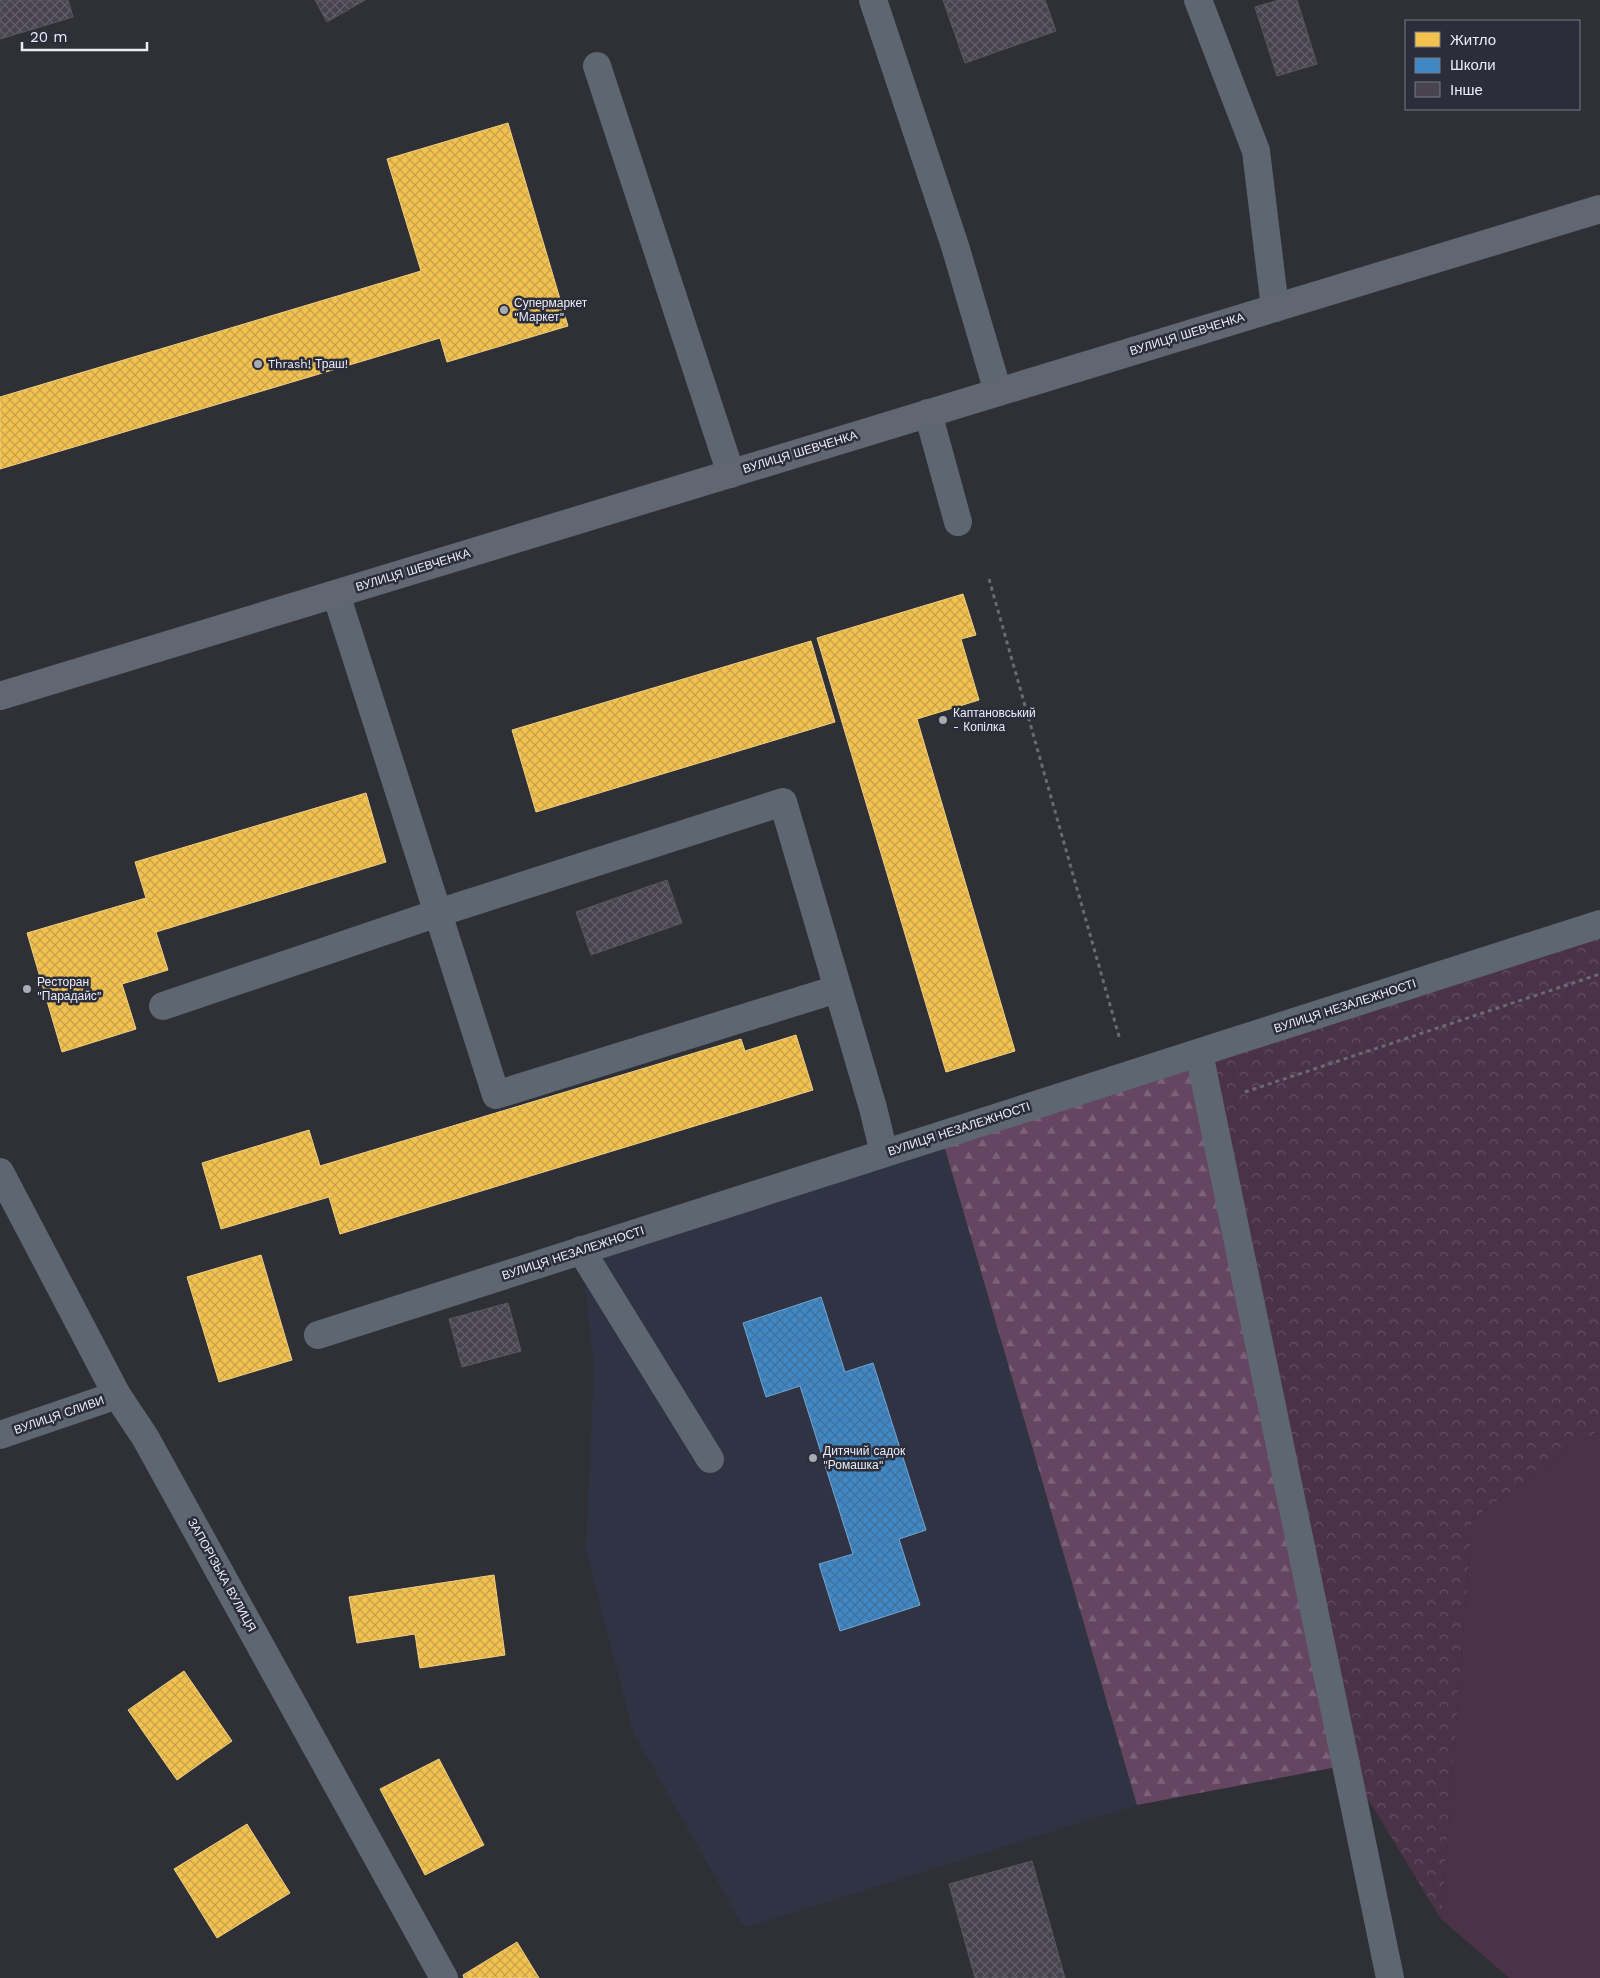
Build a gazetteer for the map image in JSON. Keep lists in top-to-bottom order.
{
  "streets": {
    "main road": ["ВУЛИЦЯ ШЕВЧЕНКА"],
    "street": ["ВУЛИЦЯ НЕЗАЛЕЖНОСТІ", "ВУЛИЦЯ СЛИВИ", "ЗАПОРІЗЬКА ВУЛИЦЯ"]
  },
  "crossings": [
    ["ВУЛИЦЯ СЛИВИ", "ЗАПОРІЗЬКА ВУЛИЦЯ"]
  ],
  "places": [
    "Супермаркет \"Маркет\"",
    "Thrash! Траш!",
    "Каптановський - Копілка",
    "Ресторан \"Парадайс\"",
    "Дитячий садок \"Ромашка\""
  ],
  "legend": ["Житло", "Школи", "Інше"],
  "scale_bar": "20 m"
}
